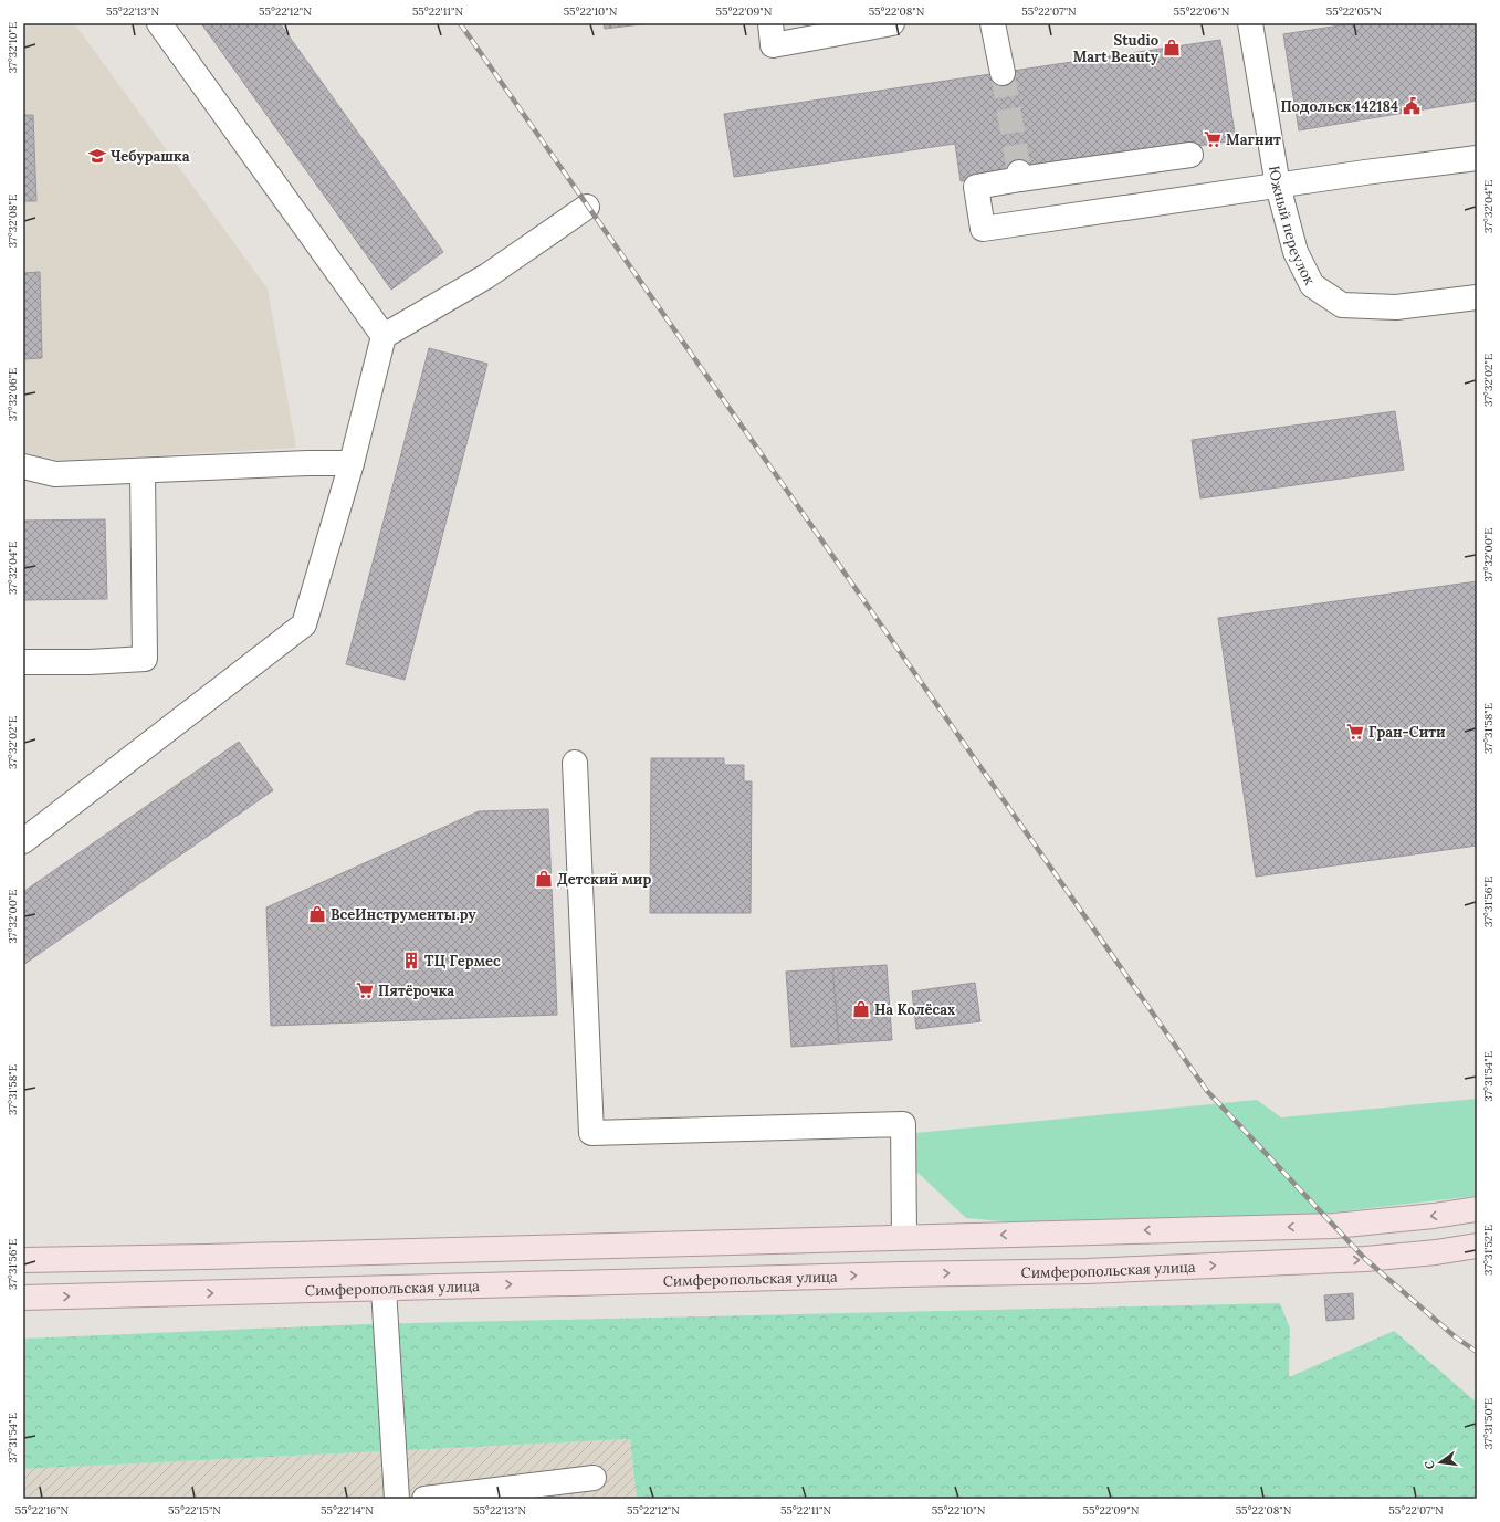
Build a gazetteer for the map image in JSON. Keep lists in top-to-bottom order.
{
  "streets": {
    "main road": ["Симферопольская улица"],
    "street": ["Южный переулок"]
  },
  "places": {
    "shop": [
      "Studio Mart Beauty",
      "Детский мир",
      "ВсеИнструменты.ру",
      "На Колёсах"
    ],
    "public building": ["Подольск 142184"],
    "supermarket": ["Магнит", "Гран-Сити", "Пятёрочка"],
    "school or university": ["Чебурашка"],
    "building": ["ТЦ Гермес"]
  },
  "north": "left",
  "coordinates": [
    "55°22'13\"N",
    "55°22'12\"N",
    "55°22'11\"N",
    "55°22'10\"N",
    "55°22'09\"N",
    "55°22'08\"N",
    "55°22'07\"N",
    "55°22'06\"N",
    "55°22'05\"N",
    "37°32'10\"E",
    "37°32'04\"E",
    "37°32'08\"E",
    "37°32'02\"E",
    "37°32'06\"E",
    "37°32'00\"E",
    "37°31'58\"E",
    "37°31'56\"E",
    "37°31'54\"E",
    "37°31'52\"E",
    "37°31'50\"E",
    "55°22'16\"N",
    "55°22'15\"N",
    "55°22'14\"N"
  ]
}
